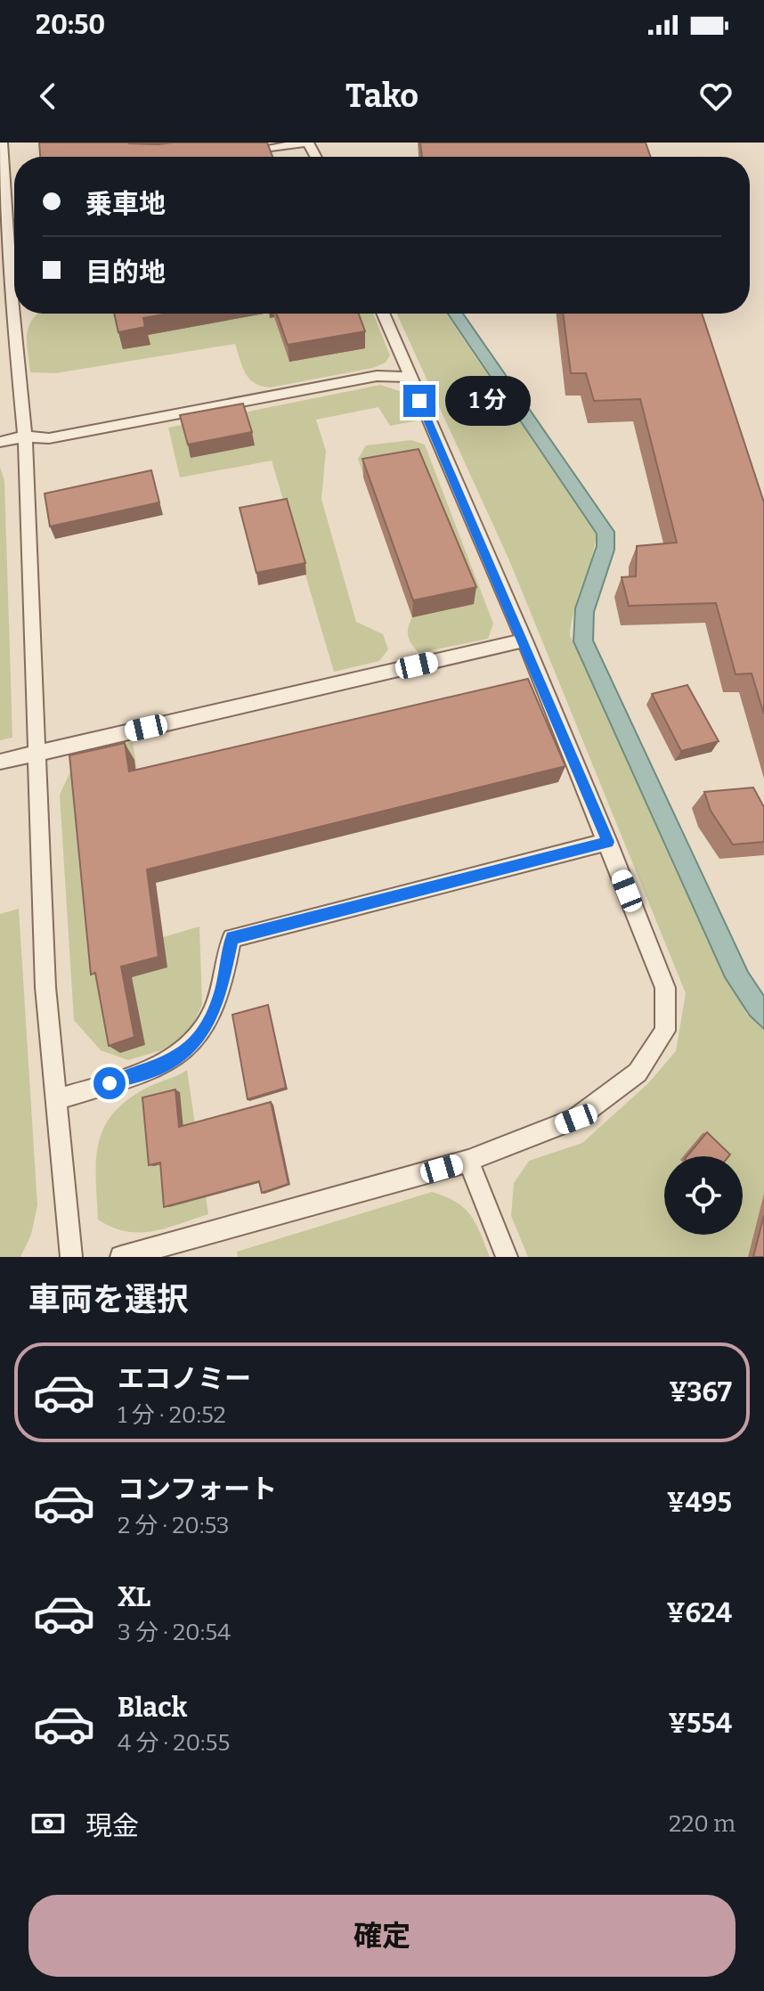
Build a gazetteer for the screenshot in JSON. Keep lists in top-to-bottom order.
{
  "page": {
    "status": "20:50",
    "header": "Tako",
    "banner": ["乗車地", "目的地"],
    "bubble": "1 分",
    "heading": "車両を選択",
    "list": [
      {
        "name": "エコノミー",
        "note": "1 分 · 20:52",
        "value": "¥367"
      },
      {
        "name": "コンフォート",
        "note": "2 分 · 20:53",
        "value": "¥495"
      },
      {
        "name": "XL",
        "note": "3 分 · 20:54",
        "value": "¥624"
      },
      {
        "name": "Black",
        "note": "4 分 · 20:55",
        "value": "¥554"
      }
    ],
    "pay": ["現金", "220 m"],
    "buttons": "確定"
  }
}
